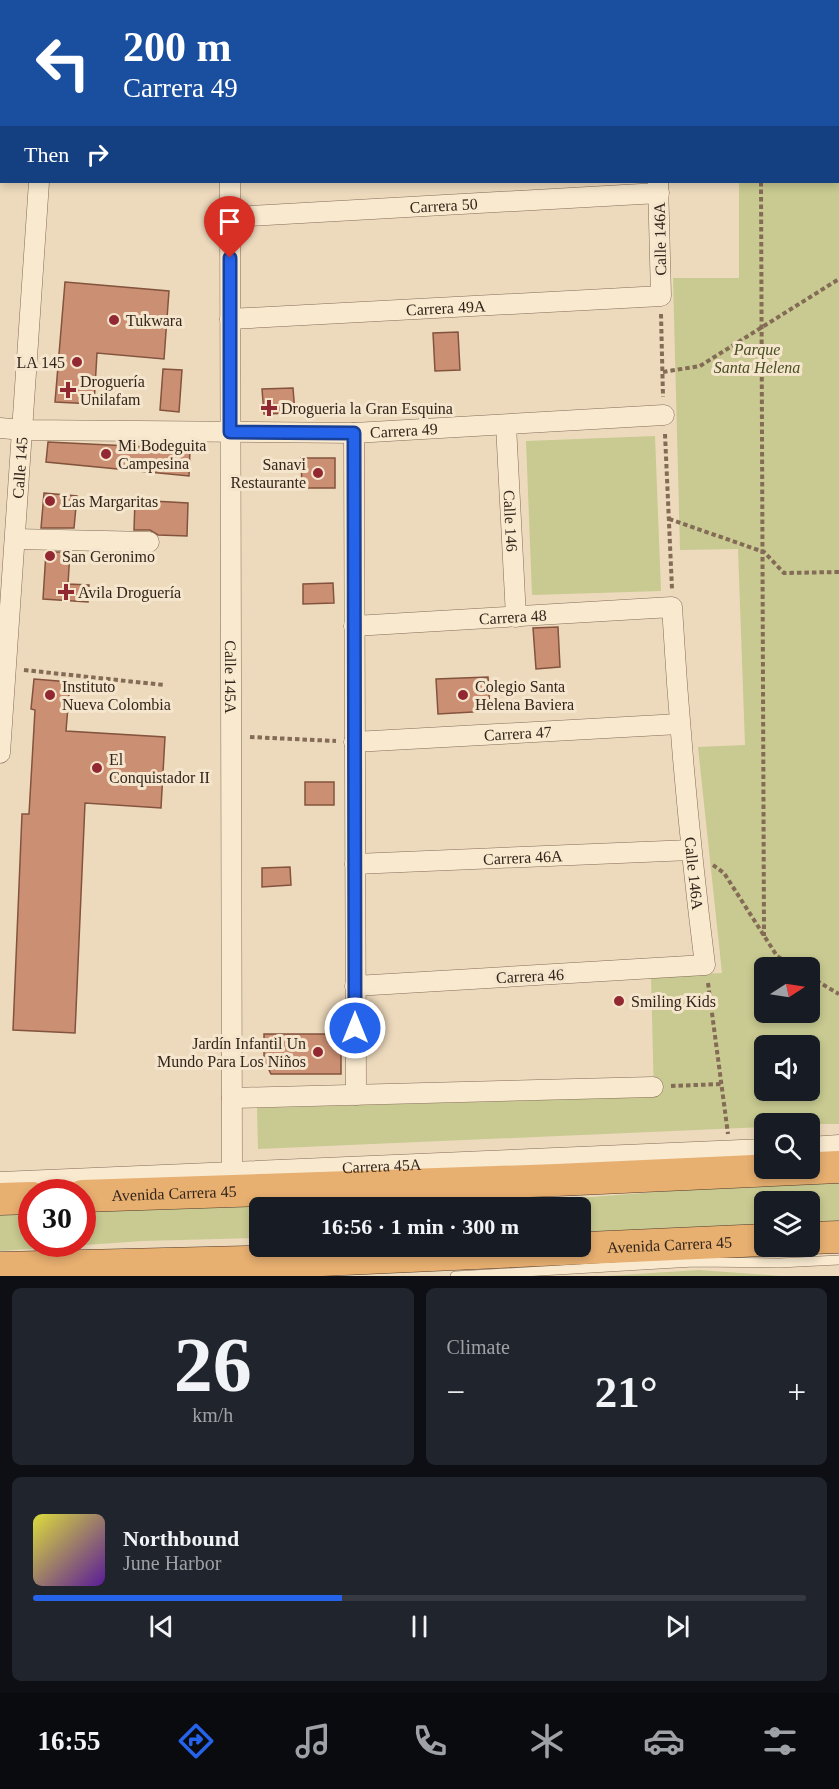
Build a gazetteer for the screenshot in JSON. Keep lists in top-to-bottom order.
{
  "streets": {
    "highway": ["Avenida Carrera 45"],
    "street": [
      "Carrera 50",
      "Calle 146A",
      "Carrera 49A",
      "Carrera 49",
      "Calle 145",
      "Calle 146",
      "Carrera 48",
      "Calle 145A",
      "Carrera 47",
      "Carrera 46A",
      "Carrera 46",
      "Carrera 45A"
    ]
  },
  "crossings": [
    ["Carrera 50", "Calle 146A"],
    ["Carrera 50", "Calle 145A"],
    ["Calle 146A", "Carrera 49A"],
    ["Calle 146A", "Carrera 48"],
    ["Calle 146A", "Carrera 47"],
    ["Calle 146A", "Carrera 46A"],
    ["Calle 146A", "Carrera 46"],
    ["Carrera 49A", "Calle 145A"],
    ["Carrera 49", "Calle 145"],
    ["Carrera 49", "Calle 146"],
    ["Carrera 49", "Calle 145A"],
    ["Calle 146", "Carrera 48"],
    ["Calle 145A", "Carrera 45A"]
  ],
  "parks": ["Parque Santa Helena"],
  "places": {
    "other": [
      "Tukwara",
      "LA 145",
      "Mi Bodeguita Campesina",
      "Sanavi Restaurante",
      "Las Margaritas",
      "San Geronimo",
      "Instituto Nueva Colombia",
      "Colegio Santa Helena Baviera",
      "El Conquistador II",
      "Smiling Kids",
      "Jardín Infantil Un Mundo Para Los Niños"
    ],
    "health": ["Droguería Unilafam", "Drogueria la Gran Esquina", "Avila Droguería"]
  },
  "north": "right",
  "page": {
    "turn": ["200 m", "Carrera 49"],
    "then": "Then",
    "limit": "30",
    "trip": "16:56 · 1 min · 300 m",
    "tile": [
      ["26", "km/h"],
      "Climate"
    ],
    "heat": ["−", "21°", "+"],
    "song": ["Northbound", "June Harbor"],
    "tabs": "16:55"
  }
}
